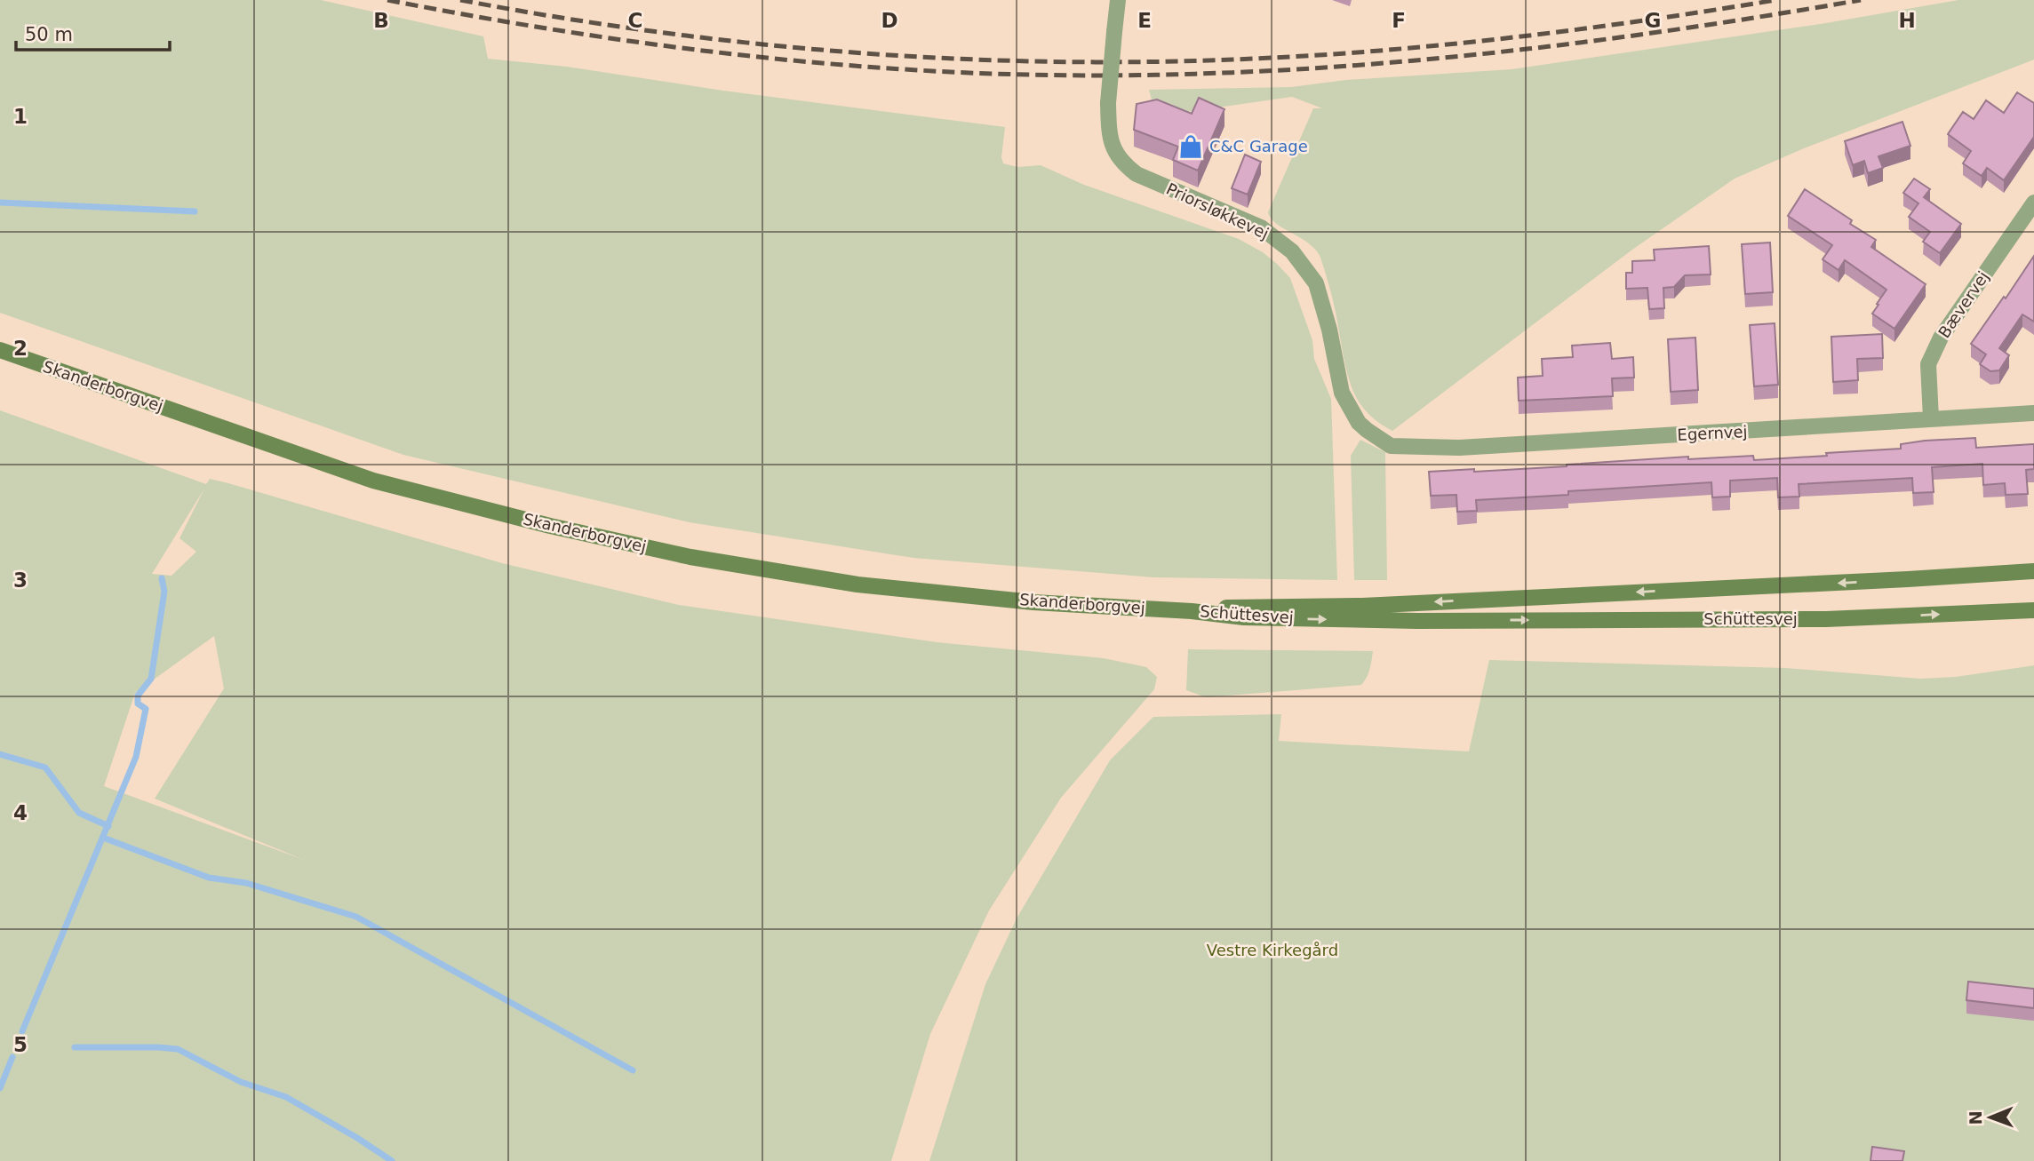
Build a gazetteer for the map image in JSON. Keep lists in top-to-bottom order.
{
  "streets": {
    "main road": ["Skanderborgvej", "Schüttesvej"],
    "street": ["Priorsløkkevej", "Bævervej", "Egernvej"]
  },
  "crossings": [
    ["Priorsløkkevej", "Egernvej"],
    ["Bævervej", "Egernvej"],
    ["Skanderborgvej", "Schüttesvej"]
  ],
  "parks": ["Vestre Kirkegård"],
  "places": {
    "shop": ["C&C Garage"]
  },
  "scale_bar": "50 m",
  "north": "left",
  "grid": {
    "columns": [
      "B",
      "C",
      "D",
      "E",
      "F",
      "G",
      "H"
    ],
    "rows": [
      "1",
      "2",
      "3",
      "4",
      "5"
    ]
  }
}
